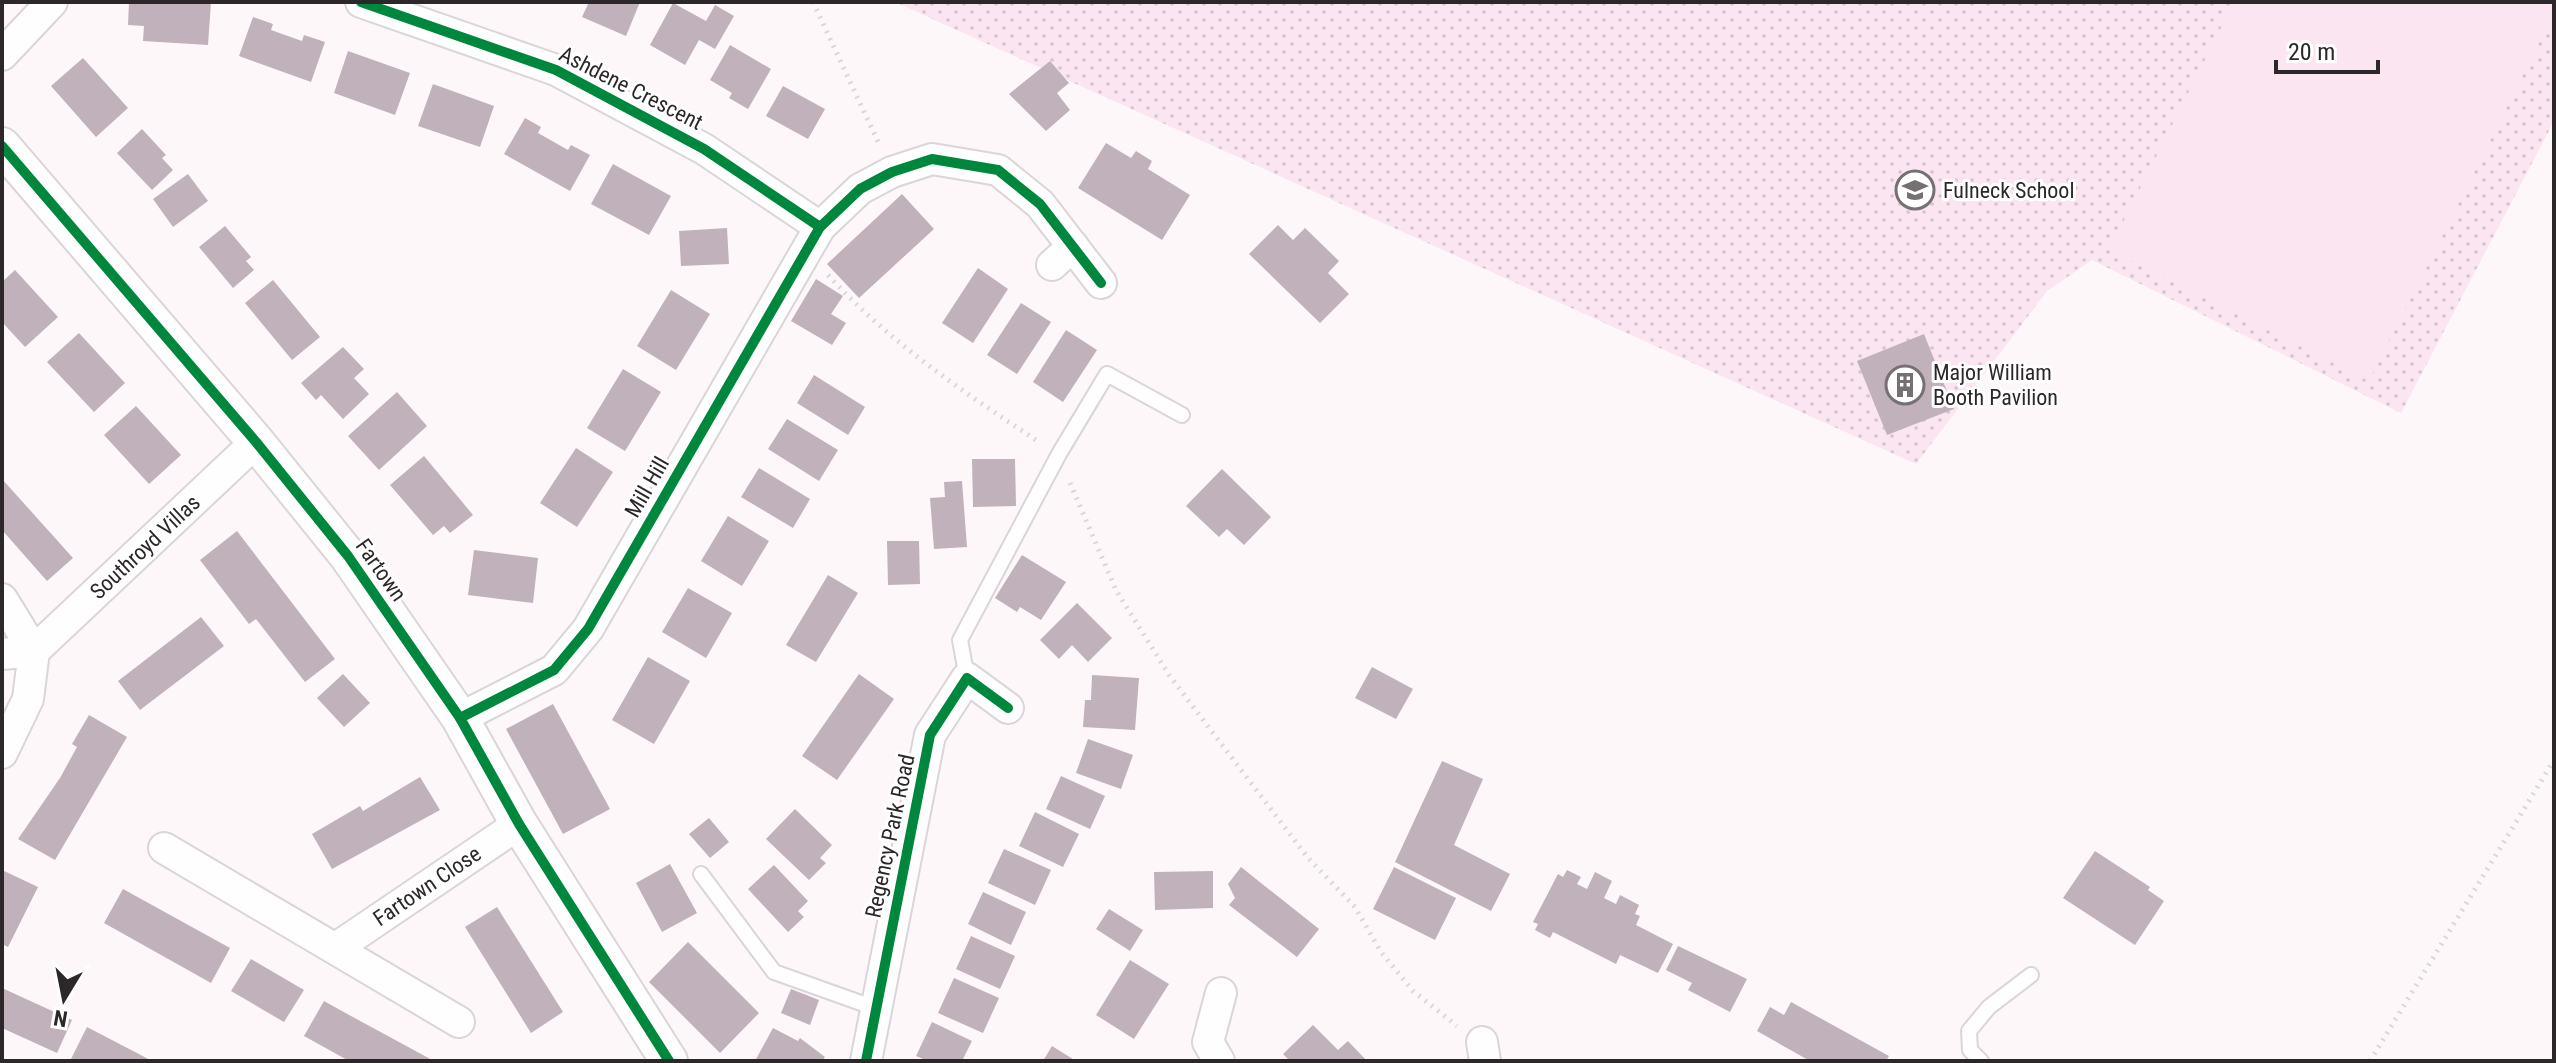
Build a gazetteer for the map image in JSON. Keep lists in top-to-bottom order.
{
  "streets": {
    "street": [
      "Ashdene Crescent",
      "Mill Hill",
      "Southroyd Villas",
      "Fartown",
      "Regency Park Road",
      "Fartown Close"
    ]
  },
  "crossings": [
    ["Ashdene Crescent", "Mill Hill"],
    ["Mill Hill", "Fartown"],
    ["Southroyd Villas", "Fartown"],
    ["Fartown", "Fartown Close"]
  ],
  "places": {
    "school or university": ["Fulneck School"],
    "building": ["Major William Booth Pavilion"]
  },
  "scale_bar": "20 m",
  "north": "bottom"
}
